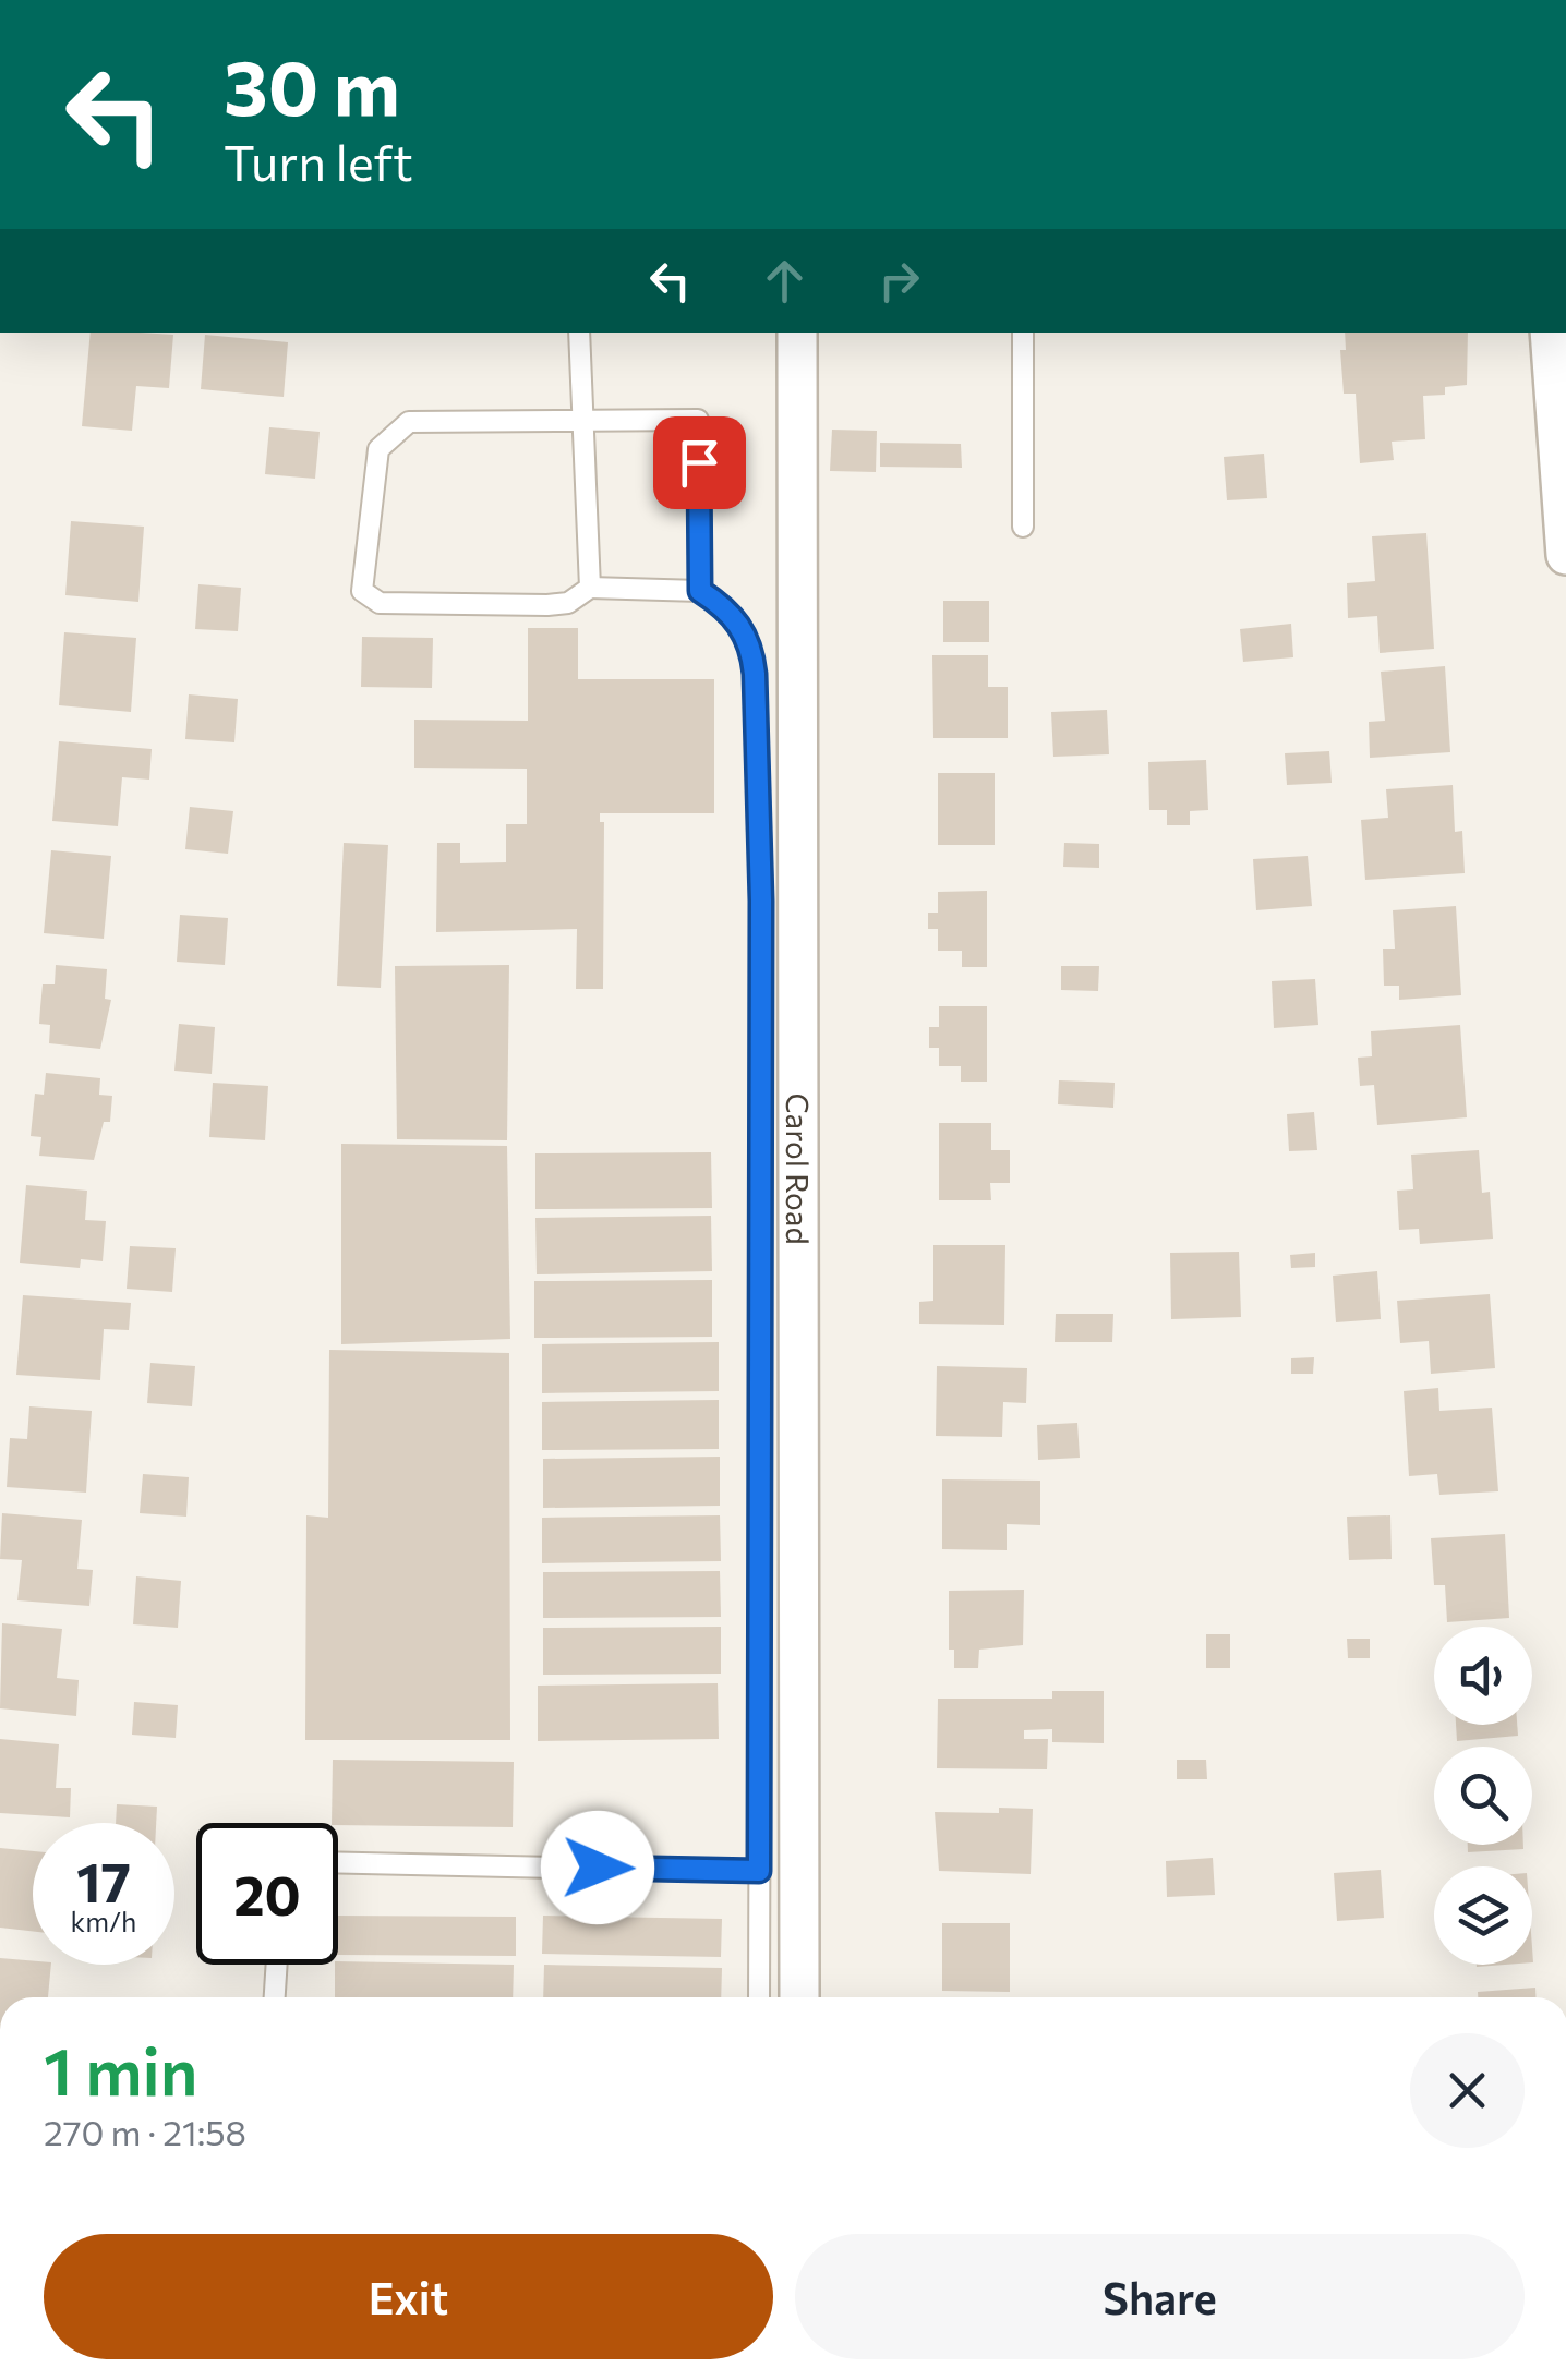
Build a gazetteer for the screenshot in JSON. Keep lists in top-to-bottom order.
{
  "streets": {
    "street": ["Carol Road"]
  },
  "page": {
    "turn": ["30 m", "Turn left"],
    "speed": "17 km/h",
    "limit": "20",
    "heading": ["1 min", "270 m · 21:58"],
    "buttons": ["Exit", "Share"]
  }
}
